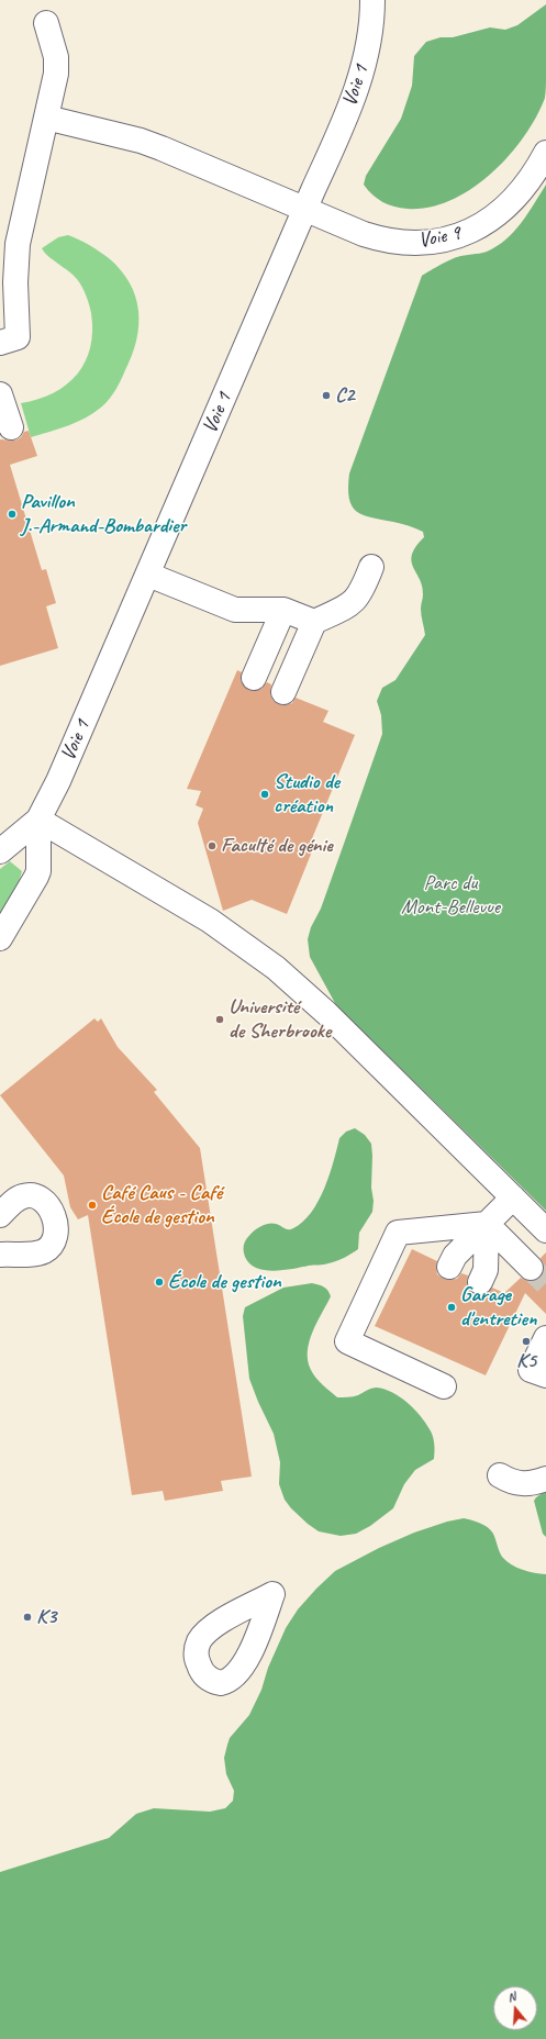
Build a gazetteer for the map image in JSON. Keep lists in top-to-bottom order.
{
  "streets": {
    "lane": ["Voie 1", "Voie 9"]
  },
  "crossings": [
    ["Voie 1", "Voie 9"]
  ],
  "parks": ["Parc du Mont-Bellevue"],
  "places": [
    "C2",
    "Pavillon J.-Armand-Bombardier",
    "Studio de création",
    "Faculté de génie",
    "Université de Sherbrooke",
    "Café Caus - Café École de gestion",
    "École de gestion",
    "Garage d'entretien",
    "K5",
    "K3"
  ],
  "north": "top"
}
